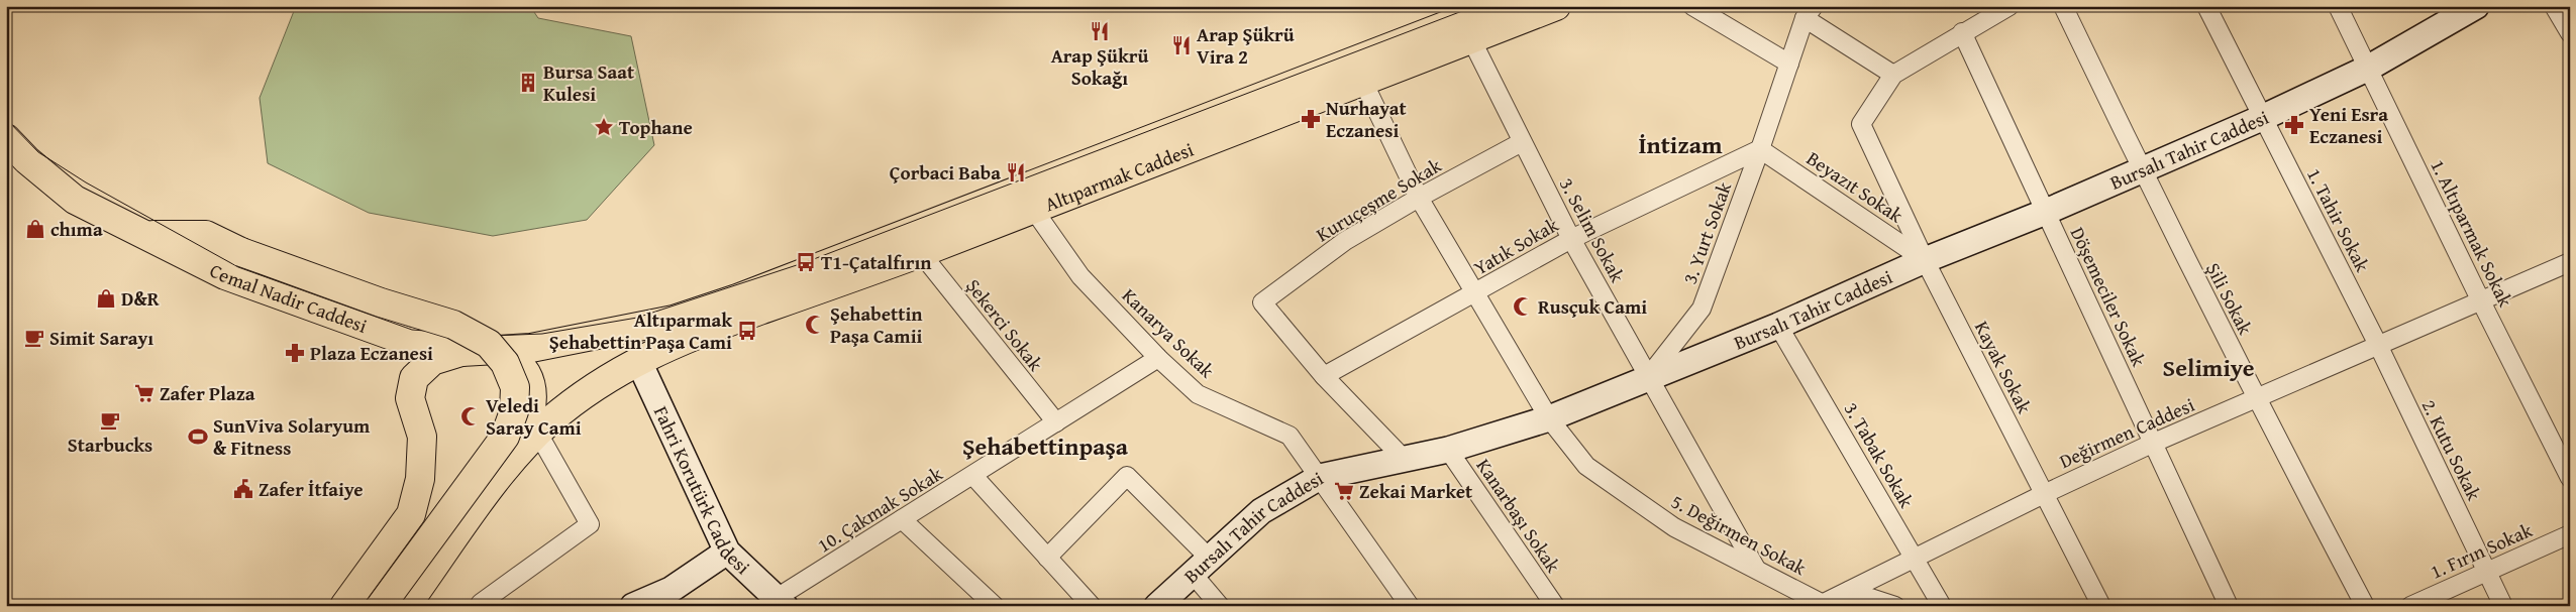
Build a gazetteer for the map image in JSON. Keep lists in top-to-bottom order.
{
  "streets": {
    "main road": [
      "Bursalı Tahir Caddesi",
      "Altıparmak Caddesi",
      "Cemal Nadir Caddesi",
      "Fahri Korutürk Caddesi"
    ],
    "street": [
      "Beyazıt Sokak",
      "Kuruçeşme Sokak",
      "1. Tahir Sokak",
      "3. Selim Sokak",
      "3. Yurt Sokak",
      "1. Altıparmak Sokak",
      "Yatık Sokak",
      "Döşemeciler Sokak",
      "Şili Sokak",
      "Şekerci Sokak",
      "Kanarya Sokak",
      "Kayak Sokak",
      "Değirmen Caddesi",
      "2. Kutu Sokak",
      "3. Tabak Sokak",
      "10. Çakmak Sokak",
      "Kanarbaşı Sokak",
      "5. Değirmen Sokak",
      "1. Fırın Sokak"
    ]
  },
  "crossings": [
    ["Bursalı Tahir Caddesi", "Beyazıt Sokak"],
    ["Bursalı Tahir Caddesi", "1. Tahir Sokak"],
    ["Bursalı Tahir Caddesi", "3. Selim Sokak"],
    ["Bursalı Tahir Caddesi", "3. Yurt Sokak"],
    ["Bursalı Tahir Caddesi", "1. Altıparmak Sokak"],
    ["Bursalı Tahir Caddesi", "Döşemeciler Sokak"],
    ["Bursalı Tahir Caddesi", "Şili Sokak"],
    ["Bursalı Tahir Caddesi", "Kanarya Sokak"],
    ["Bursalı Tahir Caddesi", "Kayak Sokak"],
    ["Bursalı Tahir Caddesi", "3. Tabak Sokak"],
    ["Bursalı Tahir Caddesi", "Kanarbaşı Sokak"],
    ["Bursalı Tahir Caddesi", "5. Değirmen Sokak"],
    ["Altıparmak Caddesi", "3. Selim Sokak"],
    ["Altıparmak Caddesi", "Cemal Nadir Caddesi"],
    ["Altıparmak Caddesi", "Şekerci Sokak"],
    ["Altıparmak Caddesi", "Kanarya Sokak"],
    ["Altıparmak Caddesi", "5. Değirmen Sokak"],
    ["Beyazıt Sokak", "3. Yurt Sokak"],
    ["Beyazıt Sokak", "Yatık Sokak"],
    ["Beyazıt Sokak", "Kayak Sokak"],
    ["Kuruçeşme Sokak", "3. Selim Sokak"],
    ["Kuruçeşme Sokak", "Yatık Sokak"],
    ["Kuruçeşme Sokak", "5. Değirmen Sokak"],
    ["1. Tahir Sokak", "Değirmen Caddesi"],
    ["1. Tahir Sokak", "2. Kutu Sokak"],
    ["3. Selim Sokak", "3. Yurt Sokak"],
    ["3. Selim Sokak", "Yatık Sokak"],
    ["3. Selim Sokak", "5. Değirmen Sokak"],
    ["3. Yurt Sokak", "Yatık Sokak"],
    ["1. Altıparmak Sokak", "Değirmen Caddesi"],
    ["Yatık Sokak", "5. Değirmen Sokak"],
    ["Döşemeciler Sokak", "Değirmen Caddesi"],
    ["Şili Sokak", "Değirmen Caddesi"],
    ["Şekerci Sokak", "10. Çakmak Sokak"],
    ["Kanarya Sokak", "10. Çakmak Sokak"],
    ["Kayak Sokak", "Değirmen Caddesi"],
    ["Değirmen Caddesi", "2. Kutu Sokak"],
    ["Değirmen Caddesi", "3. Tabak Sokak"],
    ["Değirmen Caddesi", "5. Değirmen Sokak"],
    ["2. Kutu Sokak", "1. Fırın Sokak"],
    ["Fahri Korutürk Caddesi", "10. Çakmak Sokak"]
  ],
  "districts": ["İntizam", "Selimiye", "Şehabettinpaşa"],
  "places": {
    "restaurant": ["Arap Şükrü Sokağı", "Arap Şükrü Vira 2", "Çorbaci Baba"],
    "building": ["Bursa Saat Kulesi"],
    "pharmacy": ["Nurhayat Eczanesi", "Yeni Esra Eczanesi", "Plaza Eczanesi"],
    "place": ["Tophane"],
    "shop": ["chıma", "D&R"],
    "bus stop": ["T1-Çatalfırın", "Altıparmak Şehabettin Paşa Cami"],
    "mosque": ["Rusçuk Cami", "Şehabettin Paşa Camii", "Veledi Saray Cami"],
    "cafe": ["Simit Sarayı", "Starbucks"],
    "supermarket": ["Zafer Plaza", "Zekai Market"],
    "sports": ["SunViva Solaryum & Fitness"],
    "public building": ["Zafer İtfaiye"]
  }
}
